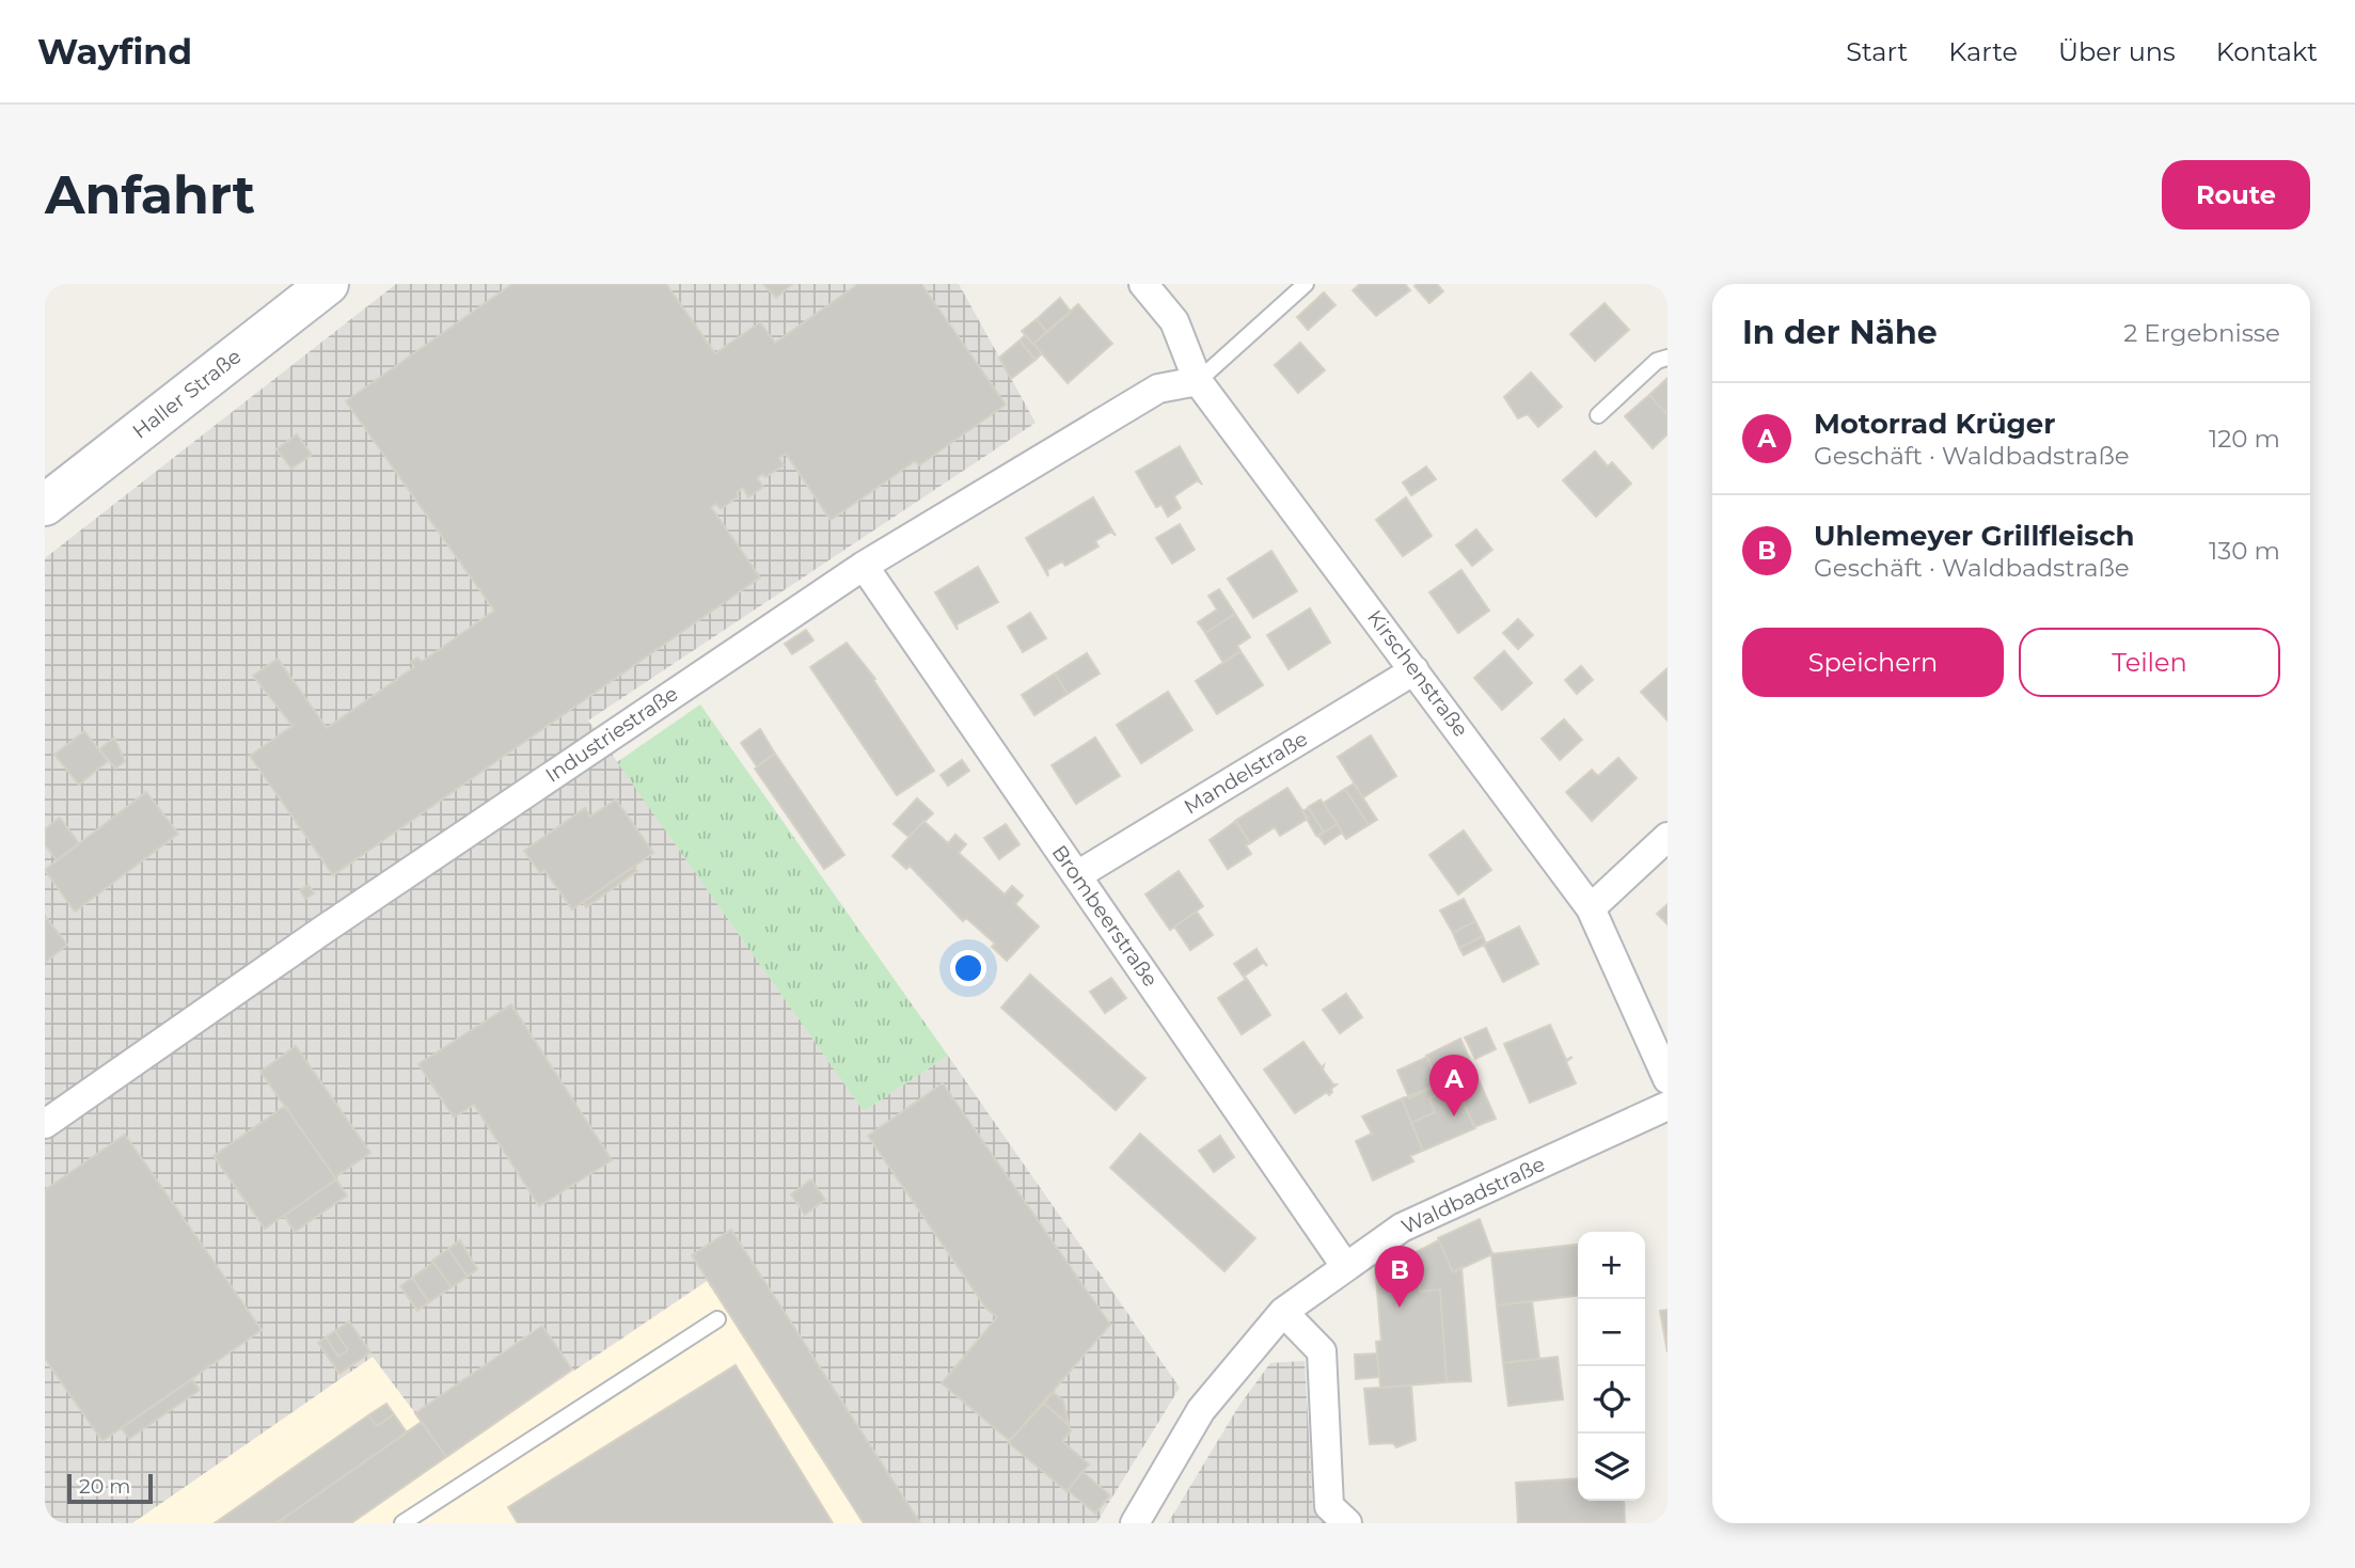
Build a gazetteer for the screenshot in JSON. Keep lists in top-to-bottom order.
{
  "streets": {
    "main road": ["Haller Straße"],
    "street": [
      "Kirschenstraße",
      "Industriestraße",
      "Mandelstraße",
      "Brombeerstraße",
      "Waldbadstraße"
    ]
  },
  "crossings": [
    ["Kirschenstraße", "Industriestraße"],
    ["Kirschenstraße", "Mandelstraße"],
    ["Industriestraße", "Brombeerstraße"],
    ["Mandelstraße", "Brombeerstraße"],
    ["Brombeerstraße", "Waldbadstraße"]
  ],
  "scale_bar": "20 m",
  "page": {
    "header": "Wayfind",
    "nav": [
      "Start",
      "Karte",
      "Über uns",
      "Kontakt"
    ],
    "buttons": [
      "Route",
      ["Speichern", "Teilen"]
    ],
    "title": "Anfahrt",
    "heading": ["In der Nähe", "2 Ergebnisse"],
    "list": [
      {
        "mark": "A",
        "name": "Motorrad Krüger",
        "note": "Geschäft · Waldbadstraße",
        "value": "120 m"
      },
      {
        "mark": "B",
        "name": "Uhlemeyer Grillfleisch",
        "note": "Geschäft · Waldbadstraße",
        "value": "130 m"
      }
    ],
    "pins": ["A", "B"],
    "map_buttons": ["+", "−"],
    "scale": "20 m"
  }
}
